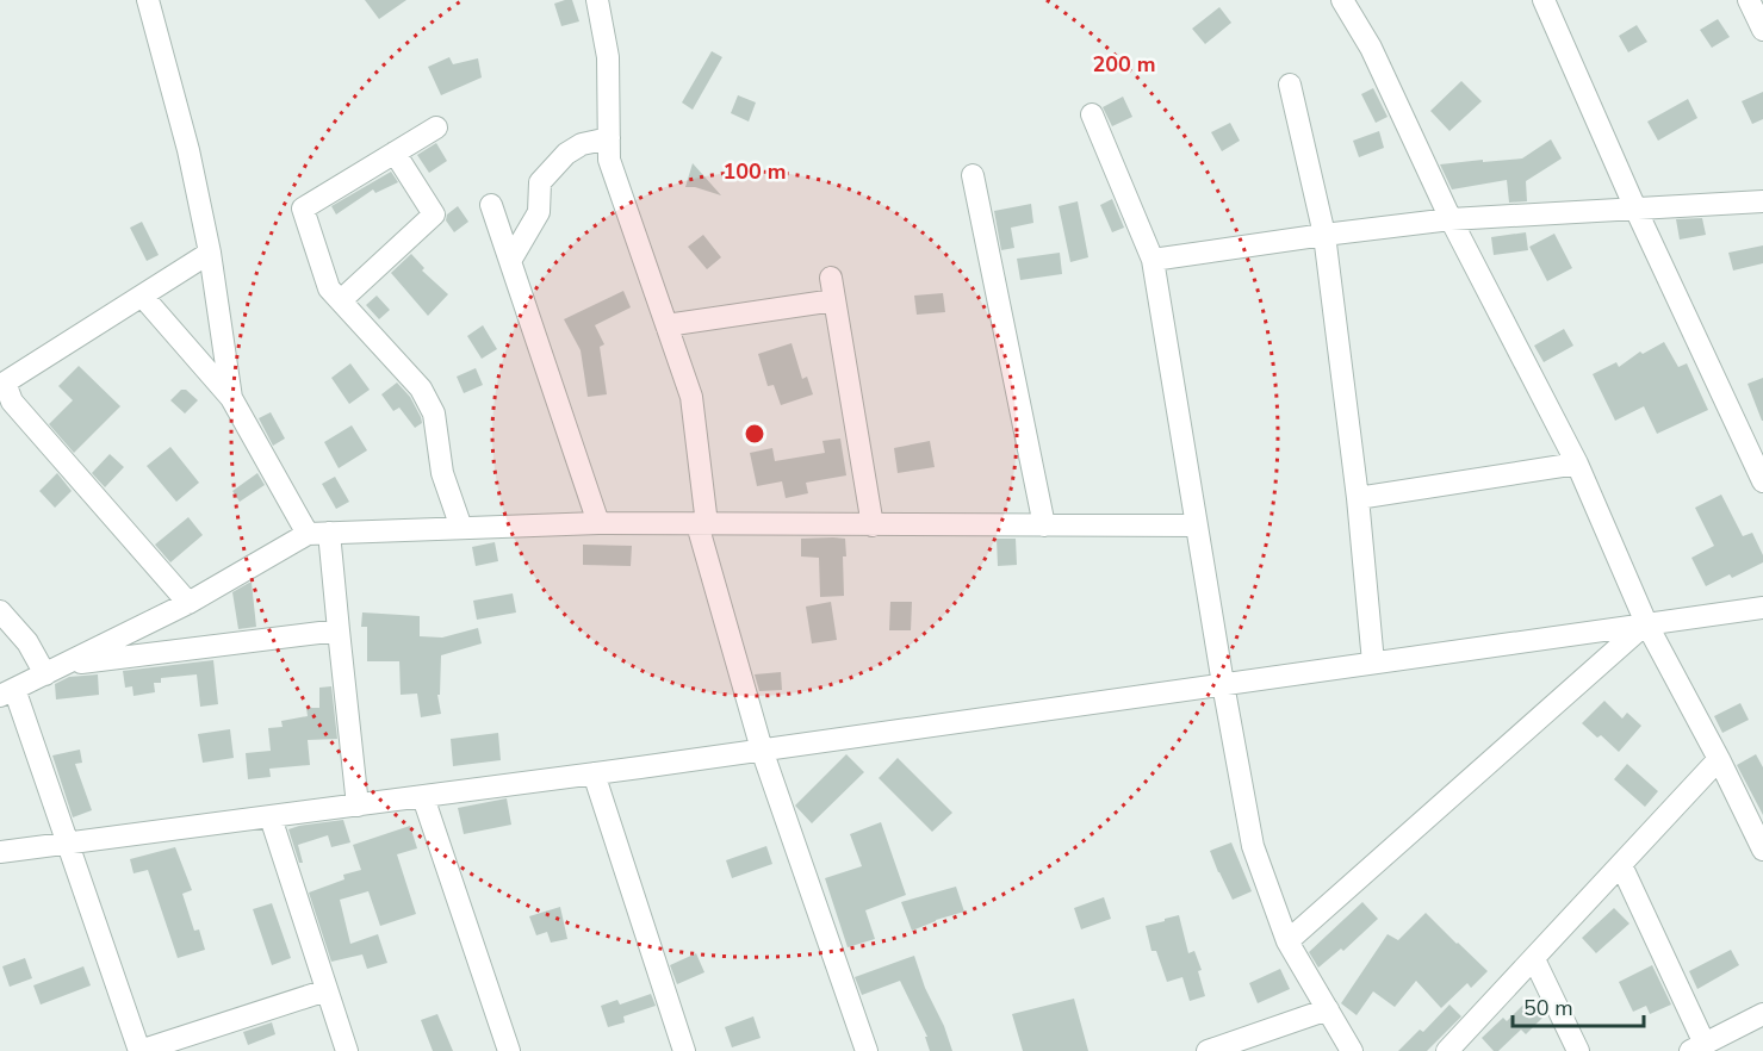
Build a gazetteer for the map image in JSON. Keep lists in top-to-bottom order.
{
  "scale_bar": "50 m",
  "rings": ["200 m", "100 m"]
}
